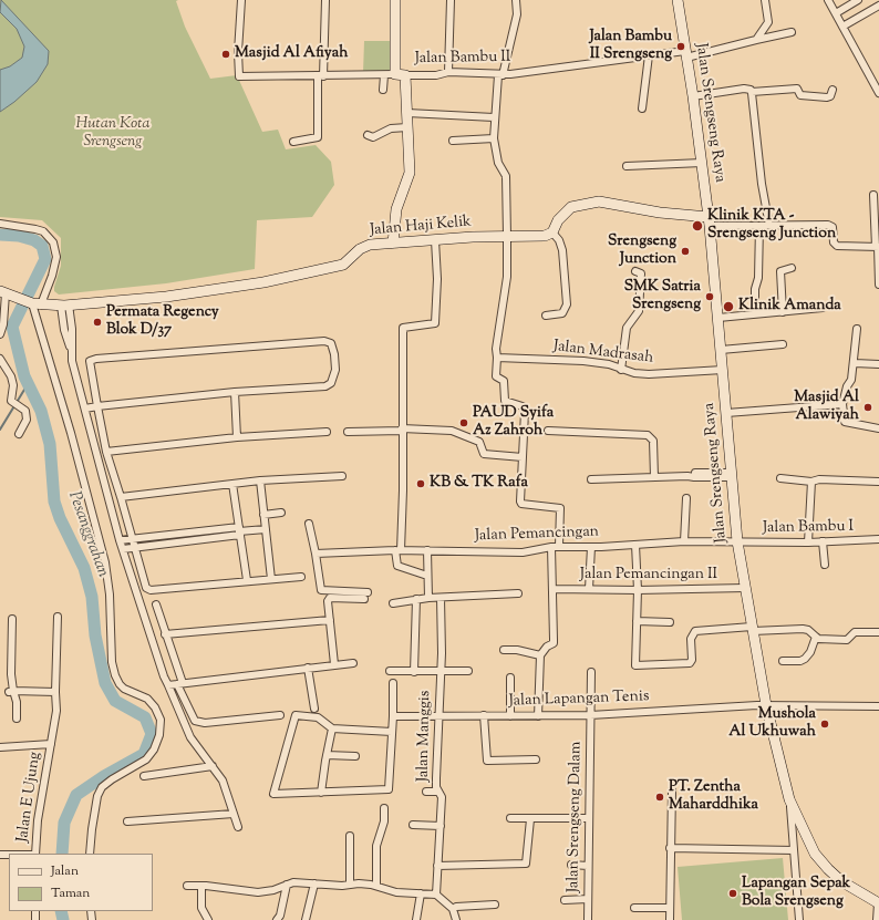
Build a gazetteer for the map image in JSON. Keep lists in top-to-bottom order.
{
  "streets": {
    "street": [
      "Jalan Bambu II",
      "Jalan Srengseng Raya",
      "Jalan Haji Kelik",
      "Jalan Madrasah",
      "Jalan Bambu I",
      "Jalan Pemancingan",
      "Jalan Pemancingan II",
      "Jalan Lapangan Tenis",
      "Jalan Manggis",
      "Jalan E Ujung",
      "Jalan Srengseng Dalam"
    ]
  },
  "crossings": [
    ["Jalan Bambu II", "Jalan Srengseng Raya"],
    ["Jalan Srengseng Raya", "Jalan Madrasah"],
    ["Jalan Srengseng Raya", "Jalan Bambu I"],
    ["Jalan Srengseng Raya", "Jalan Pemancingan"],
    ["Jalan Srengseng Raya", "Jalan Pemancingan II"],
    ["Jalan Srengseng Raya", "Jalan Lapangan Tenis"],
    ["Jalan Bambu I", "Jalan Pemancingan"],
    ["Jalan Lapangan Tenis", "Jalan Manggis"],
    ["Jalan Lapangan Tenis", "Jalan Srengseng Dalam"]
  ],
  "water": ["Pesanggrahan"],
  "parks": ["Hutan Kota Srengseng"],
  "places": [
    "Jalan Bambu II Srengseng",
    "Masjid Al Afiyah",
    "Klinik KTA - Srengseng Junction",
    "Srengseng Junction",
    "SMK Satria Srengseng",
    "Klinik Amanda",
    "Permata Regency Blok D/37",
    "Masjid Al Alawiyah",
    "PAUD Syifa Az Zahroh",
    "KB & TK Rafa",
    "Mushola Al Ukhuwah",
    "PT. Zentha Maharddhika",
    "Lapangan Sepak Bola Srengseng"
  ],
  "legend": ["Jalan", "Taman"]
}
